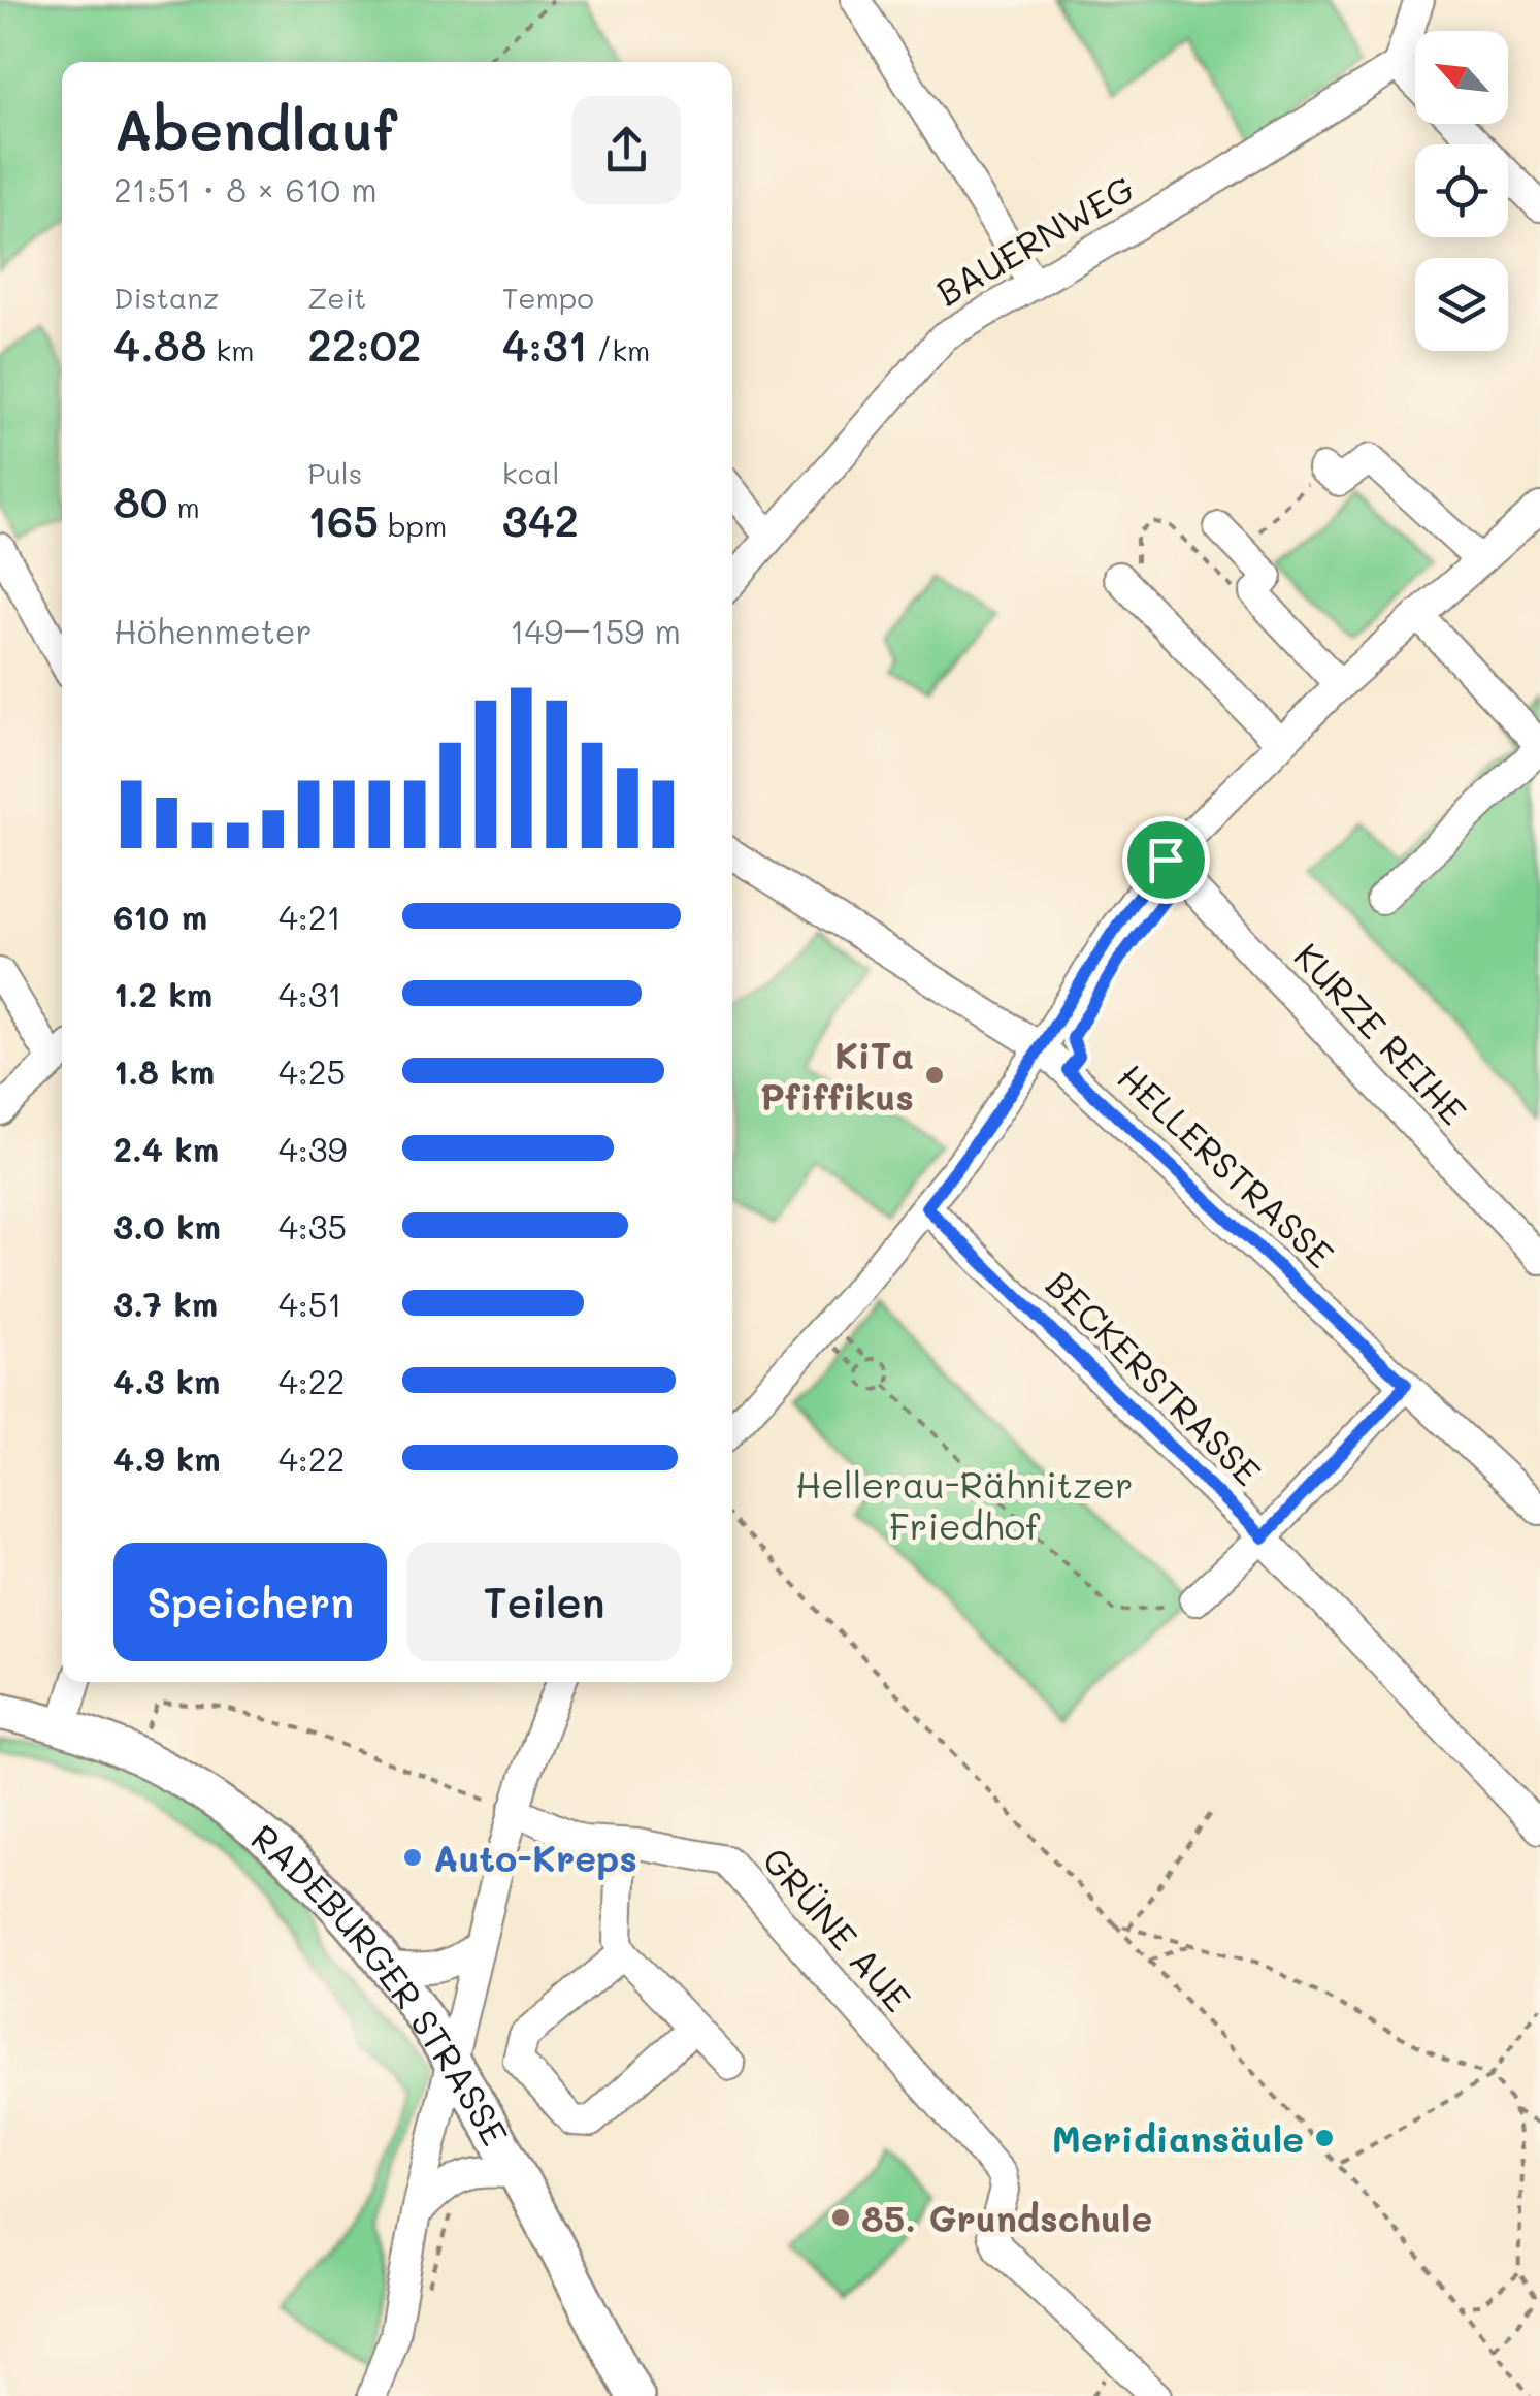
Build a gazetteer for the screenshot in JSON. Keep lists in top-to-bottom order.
{
  "streets": {
    "main road": ["RADEBURGER STRASSE"],
    "street": [
      "BAUERNWEG",
      "KURZE REIHE",
      "HELLERSTRASSE",
      "BECKERSTRASSE",
      "GRÜNE AUE"
    ]
  },
  "parks": ["Hellerau-Rähnitzer Friedhof"],
  "places": [
    "KiTa Pfiffikus",
    "Auto-Kreps",
    "Meridiansäule",
    "85. Grundschule"
  ],
  "north": "top left",
  "page": {
    "heading": ["Abendlauf", "21:51 · 8 × 610 m"],
    "stats": [
      ["Distanz", "4.88 km"],
      ["Zeit", "22:02"],
      ["Tempo", "4:31 /km"],
      ["80 m"],
      ["Puls", "165 bpm"],
      ["kcal", "342"]
    ],
    "chart": ["Höhenmeter", "149–159 m"],
    "list": [
      {
        "name": "610 m",
        "note": "4:21"
      },
      {
        "name": "1.2 km",
        "note": "4:31"
      },
      {
        "name": "1.8 km",
        "note": "4:25"
      },
      {
        "name": "2.4 km",
        "note": "4:39"
      },
      {
        "name": "3.0 km",
        "note": "4:35"
      },
      {
        "name": "3.7 km",
        "note": "4:51"
      },
      {
        "name": "4.3 km",
        "note": "4:22"
      },
      {
        "name": "4.9 km",
        "note": "4:22"
      }
    ],
    "buttons": ["Speichern", "Teilen"]
  }
}
